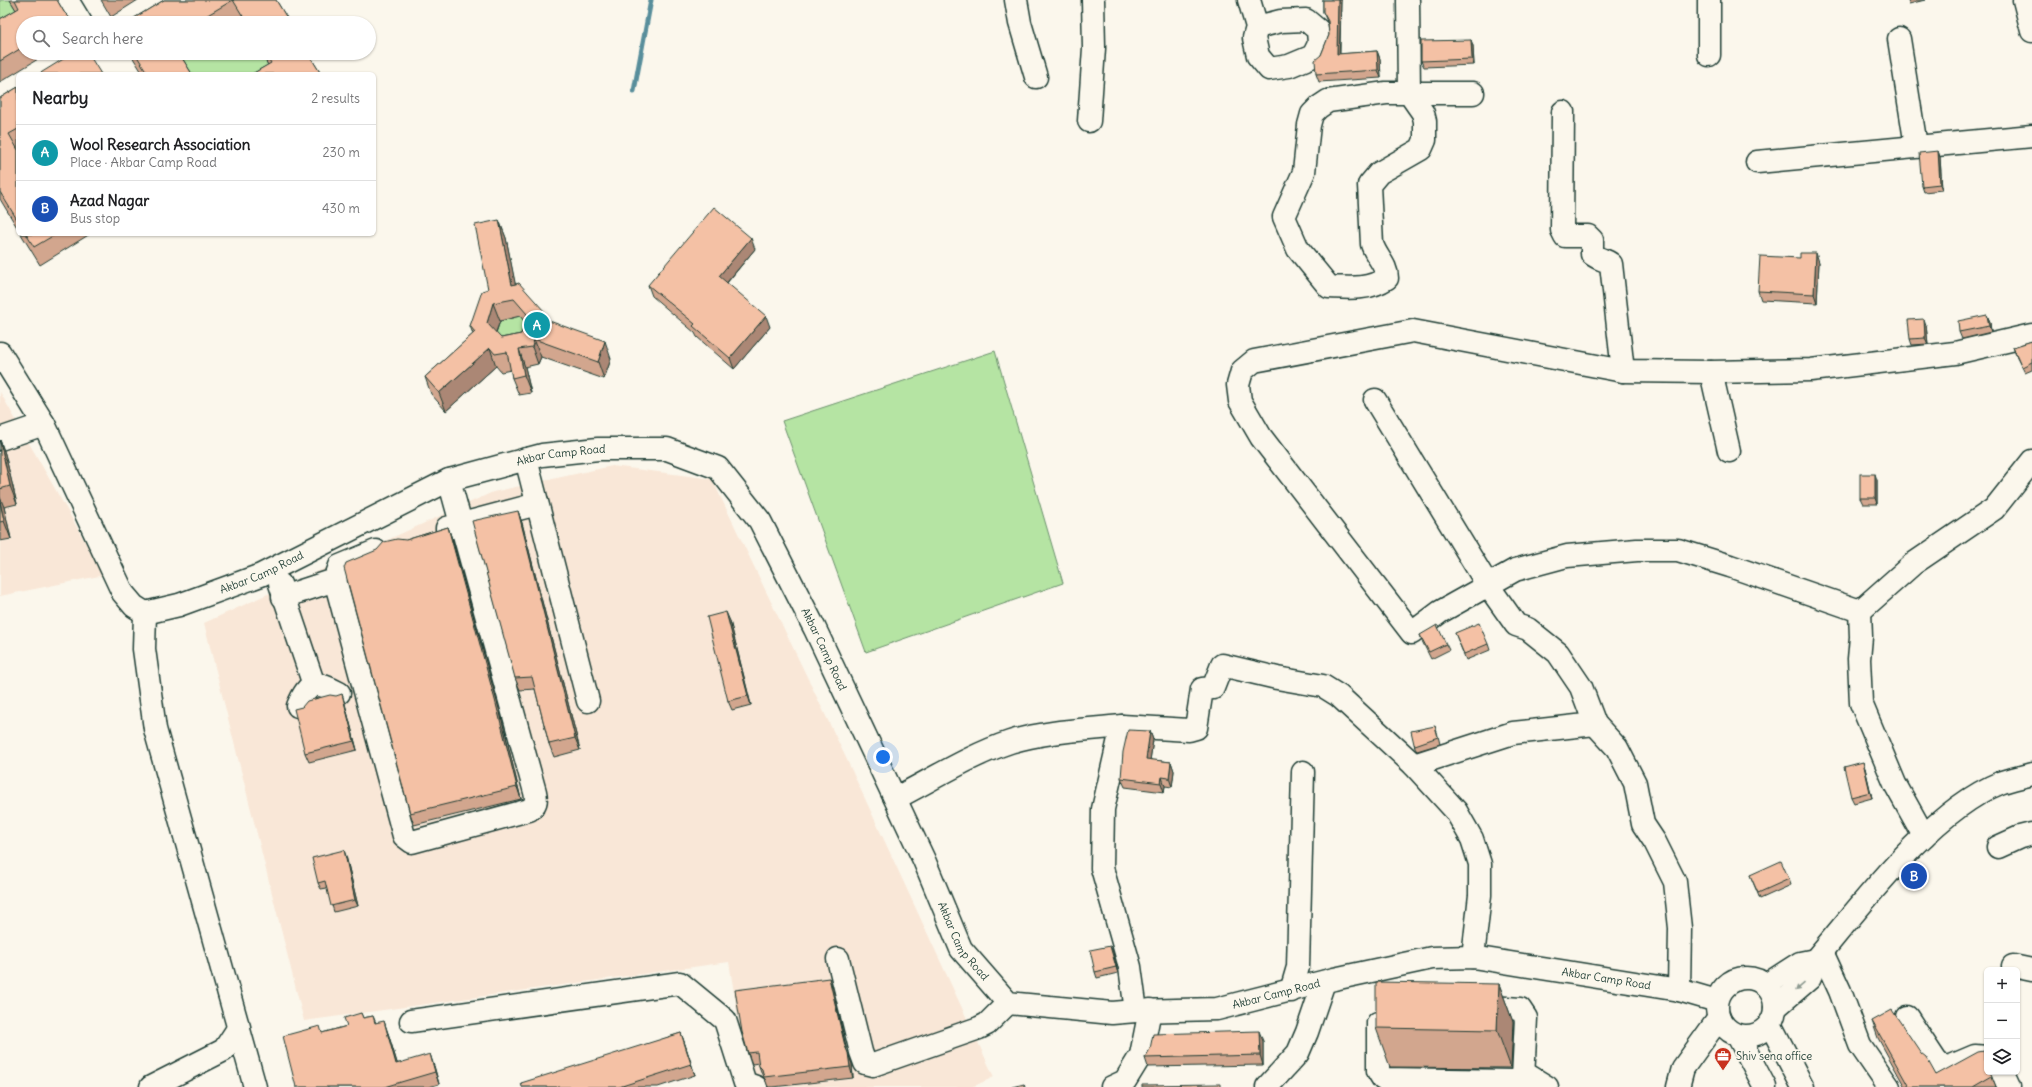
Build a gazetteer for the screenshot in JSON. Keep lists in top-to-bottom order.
{
  "streets": {
    "street": ["Akbar Camp Road"]
  },
  "places": {
    "office": ["Shiv sena office"]
  },
  "page": {
    "search": "Search here",
    "heading": ["Nearby", "2 results"],
    "list": [
      {
        "mark": "A",
        "name": "Wool Research Association",
        "note": "Place · Akbar Camp Road",
        "value": "230 m"
      },
      {
        "mark": "B",
        "name": "Azad Nagar",
        "note": "Bus stop",
        "value": "430 m"
      }
    ],
    "pins": ["A", "B"],
    "map_buttons": ["+", "−"]
  }
}
